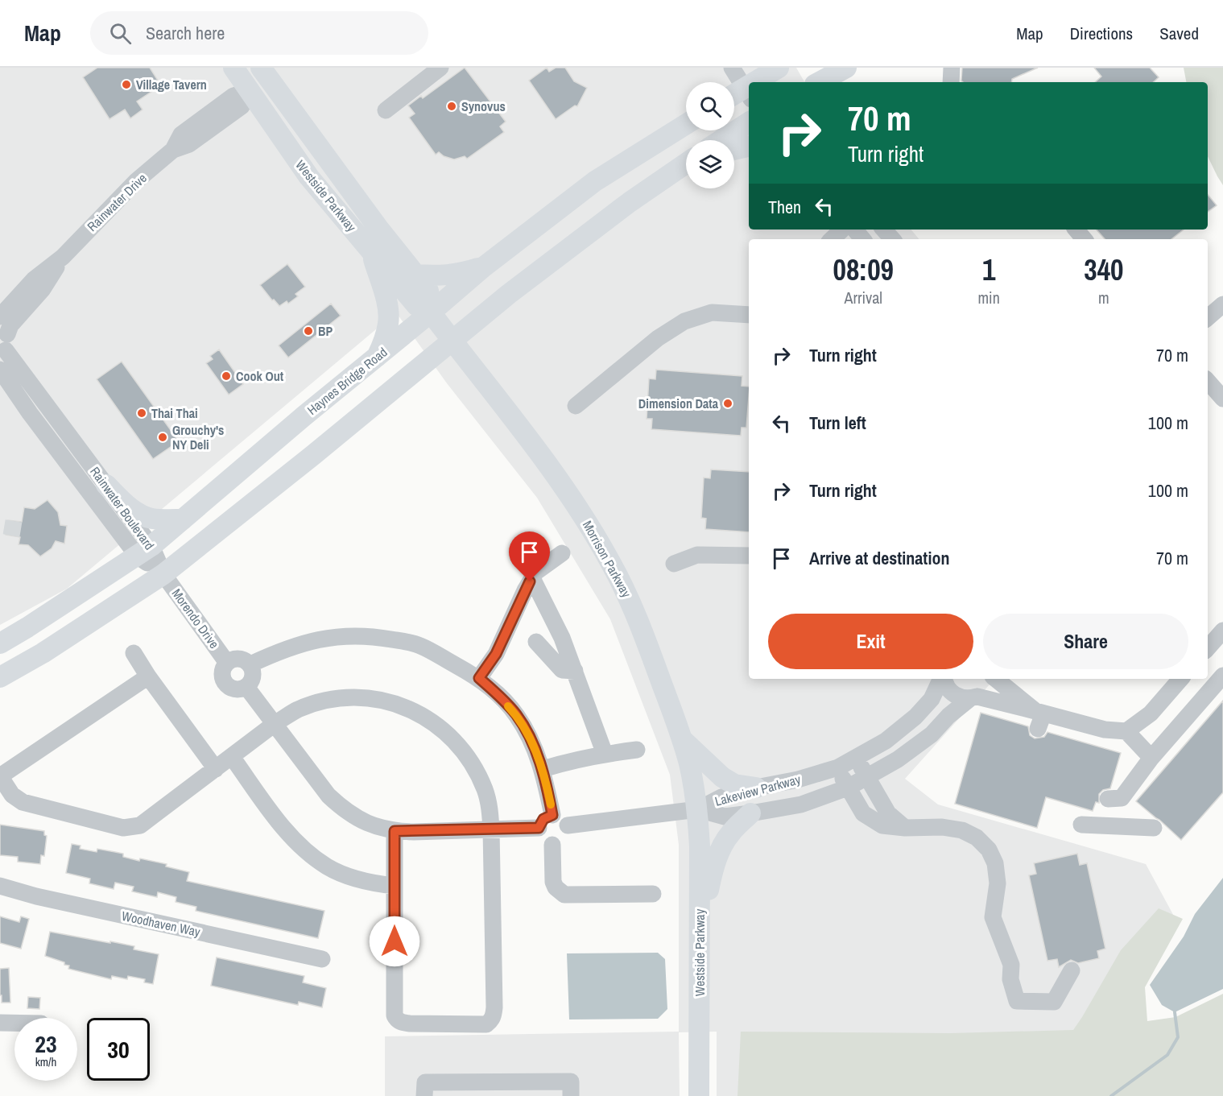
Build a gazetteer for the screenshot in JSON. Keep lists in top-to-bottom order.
{
  "streets": {
    "main road": ["Westside Parkway", "Haynes Bridge Road", "Morrison Parkway"],
    "street": [
      "Rainwater Drive",
      "Rainwater Boulevard",
      "Morendo Drive",
      "Lakeview Parkway",
      "Woodhaven Way"
    ]
  },
  "crossings": [
    ["Westside Parkway", "Rainwater Drive"],
    ["Westside Parkway", "Haynes Bridge Road"],
    ["Westside Parkway", "Morrison Parkway"],
    ["Westside Parkway", "Lakeview Parkway"],
    ["Rainwater Drive", "Rainwater Boulevard"],
    ["Haynes Bridge Road", "Rainwater Boulevard"],
    ["Rainwater Boulevard", "Morendo Drive"],
    ["Morrison Parkway", "Lakeview Parkway"]
  ],
  "places": [
    "Village Tavern",
    "Synovus",
    "BP",
    "Cook Out",
    "Dimension Data",
    "Thai Thai",
    "Grouchy's NY Deli"
  ],
  "page": {
    "header": "Map",
    "search": "Search here",
    "nav": ["Map", "Directions", "Saved"],
    "turn": ["70 m", "Turn right"],
    "then": "Then",
    "eta": [
      "08:09",
      "Arrival",
      "1",
      "min",
      "340",
      "m"
    ],
    "list": [
      {
        "name": "Turn right",
        "value": "70 m"
      },
      {
        "name": "Turn left",
        "value": "100 m"
      },
      {
        "name": "Turn right",
        "value": "100 m"
      },
      {
        "name": "Arrive at destination",
        "value": "70 m"
      }
    ],
    "buttons": ["Exit", "Share"],
    "speed": "23 km/h",
    "limit": "30"
  }
}
